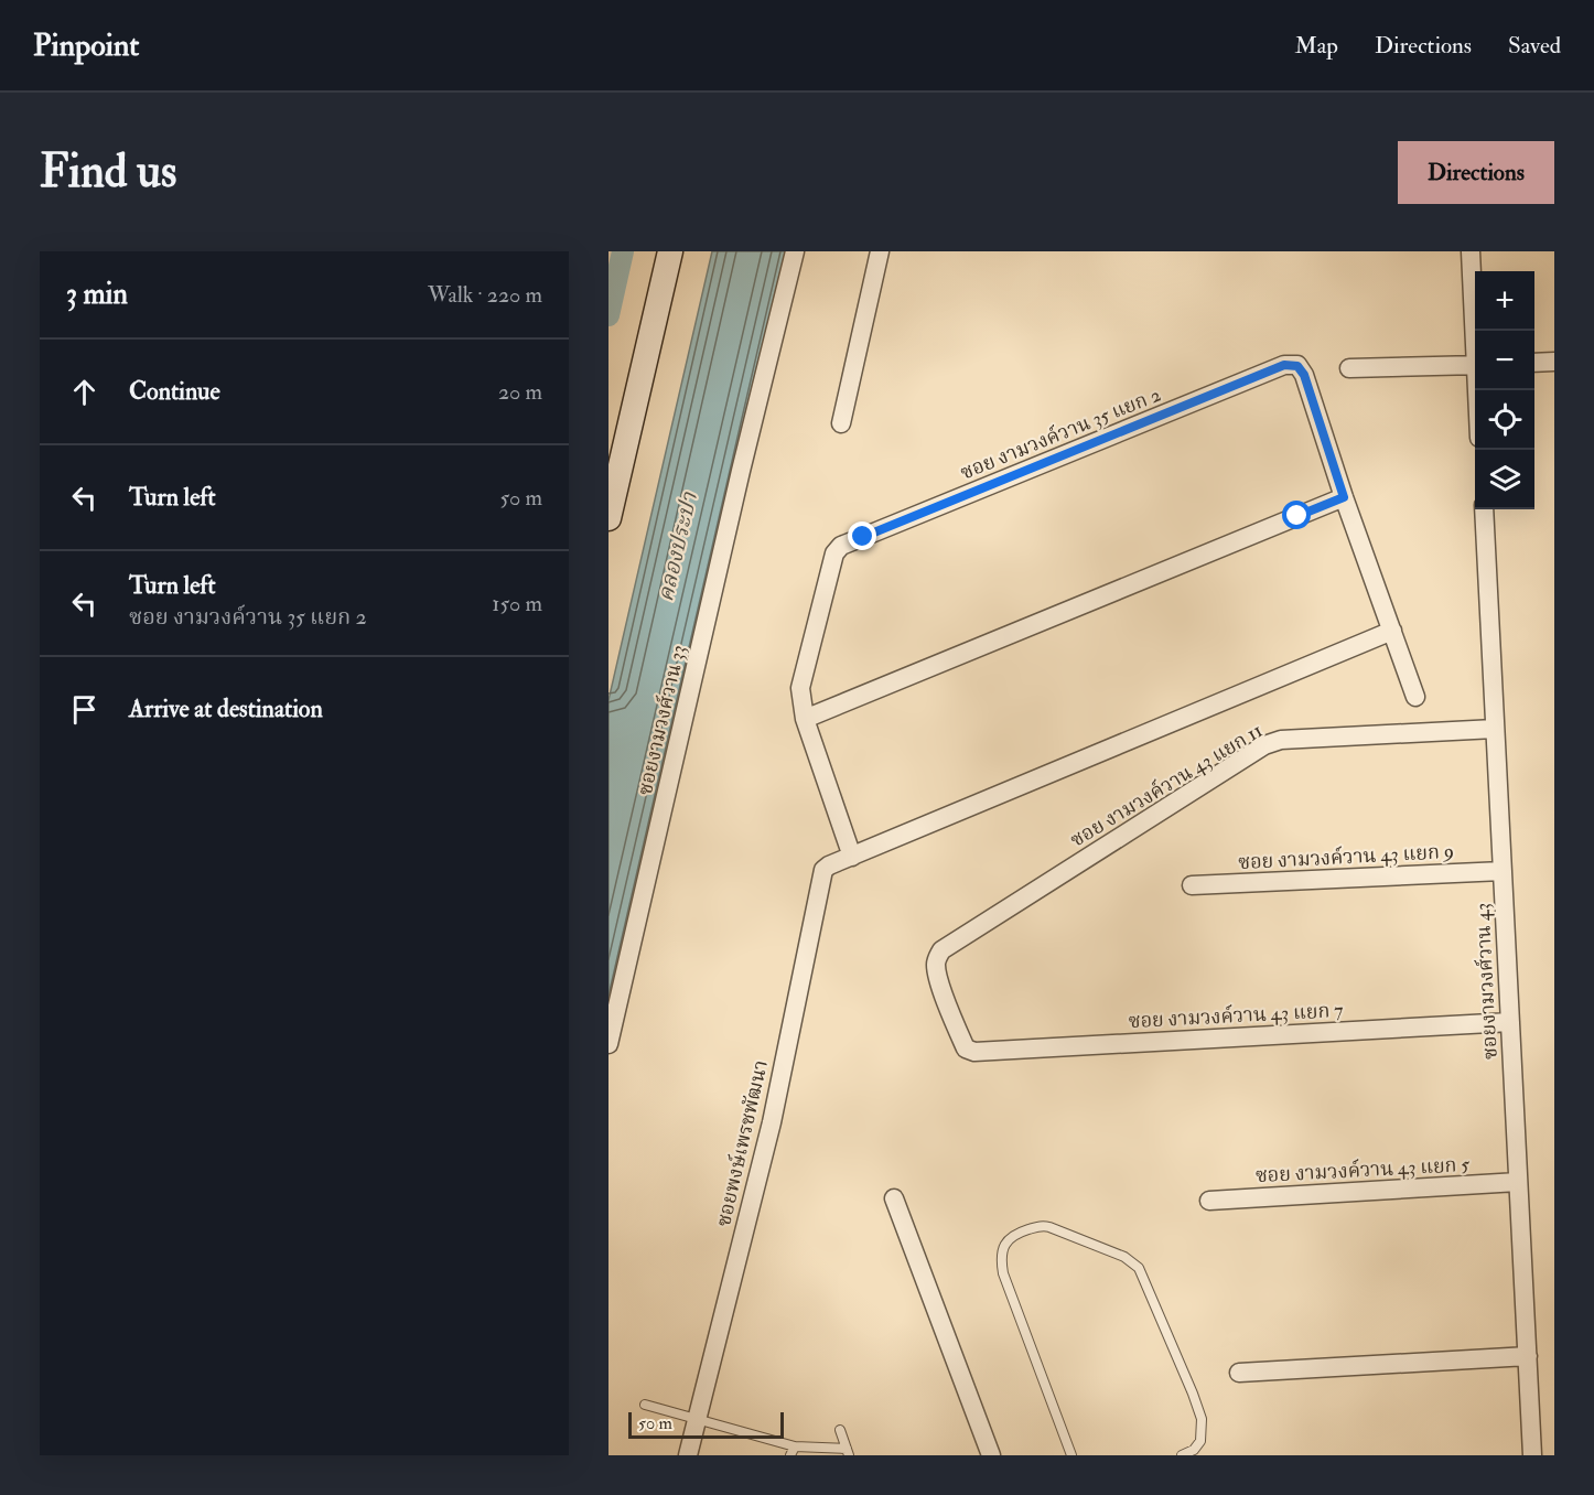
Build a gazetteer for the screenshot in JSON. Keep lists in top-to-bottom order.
{
  "streets": {
    "street": [
      "ซอย งามวงค์วาน 35 แยก 2",
      "ซอยงามวงศ์วาน 33",
      "ซอย งามวงค์วาน 43 แยก 11",
      "ซอย งามวงค์วาน 43 แยก 9",
      "ซอยงามวงศ์วาน 43",
      "ซอย งามวงค์วาน 43 แยก 7",
      "ซอยพงษ์เพรชพัฒนา",
      "ซอย งามวงค์วาน 43 แยก 5"
    ]
  },
  "crossings": [
    ["ซอย งามวงค์วาน 43 แยก 11", "ซอยงามวงศ์วาน 43"],
    ["ซอย งามวงค์วาน 43 แยก 11", "ซอย งามวงค์วาน 43 แยก 7"],
    ["ซอย งามวงค์วาน 43 แยก 9", "ซอยงามวงศ์วาน 43"],
    ["ซอยงามวงศ์วาน 43", "ซอย งามวงค์วาน 43 แยก 7"],
    ["ซอยงามวงศ์วาน 43", "ซอย งามวงค์วาน 43 แยก 5"]
  ],
  "water": ["คลองประปา"],
  "scale_bar": "50 m",
  "page": {
    "header": "Pinpoint",
    "nav": ["Map", "Directions", "Saved"],
    "buttons": "Directions",
    "title": "Find us",
    "heading": ["3 min", "Walk · 220 m"],
    "map_buttons": ["+", "−"],
    "list": [
      ["Continue", "20 m"],
      ["Turn left", "50 m"],
      ["Turn left", "ซอย งามวงค์วาน 35 แยก 2", "150 m"],
      "Arrive at destination"
    ],
    "scale": "50 m"
  }
}
